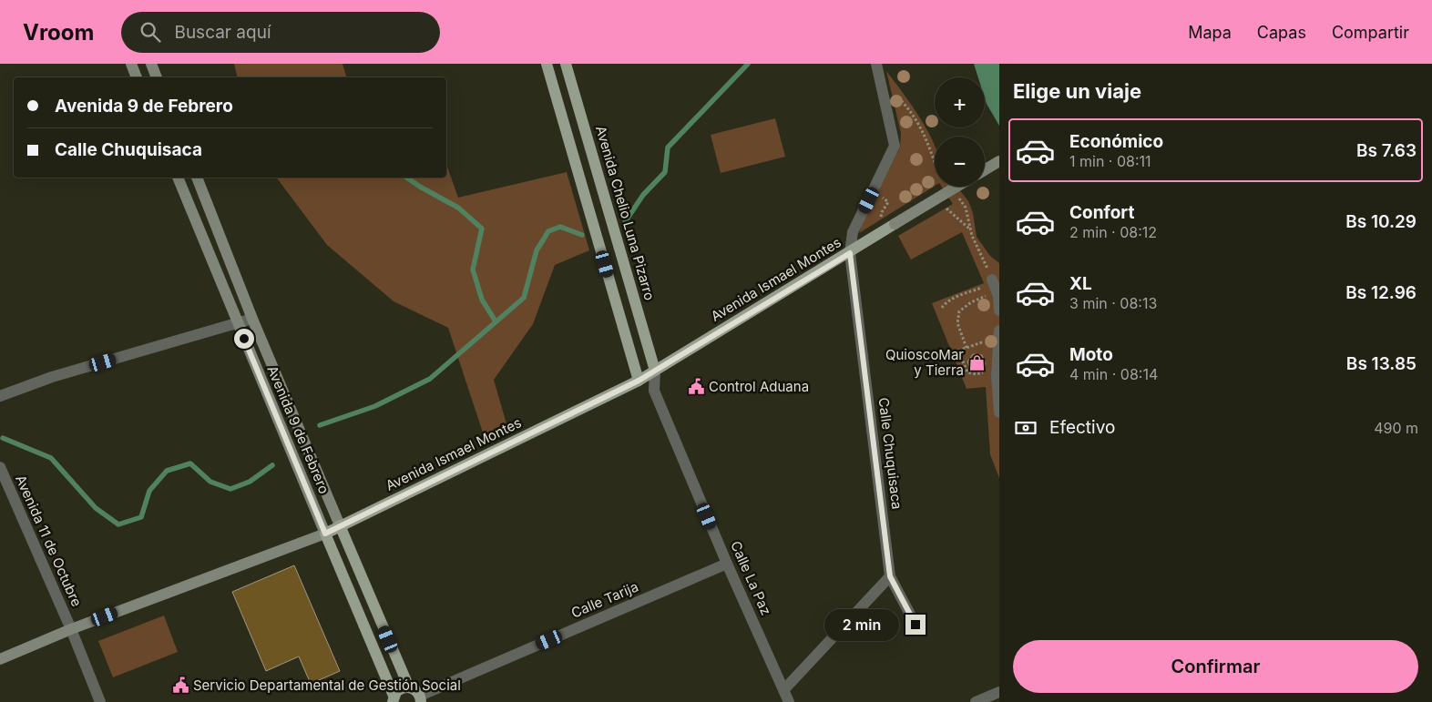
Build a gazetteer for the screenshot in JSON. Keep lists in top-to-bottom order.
{
  "streets": {
    "main road": ["Avenida Chelio Luna Pizarro", "Avenida Ismael Montes", "Avenida 9 de Febrero"],
    "street": [
      "Calle Chuquisaca",
      "Avenida 11 de Octubre",
      "Calle La Paz",
      "Calle Tarija"
    ]
  },
  "crossings": [
    ["Avenida Chelio Luna Pizarro", "Avenida Ismael Montes"],
    ["Avenida Chelio Luna Pizarro", "Calle La Paz"],
    ["Avenida Ismael Montes", "Avenida 9 de Febrero"],
    ["Avenida Ismael Montes", "Calle Chuquisaca"],
    ["Avenida Ismael Montes", "Avenida 11 de Octubre"],
    ["Avenida Ismael Montes", "Calle La Paz"],
    ["Calle La Paz", "Calle Tarija"]
  ],
  "places": {
    "shop": ["QuioscoMar y Tierra"],
    "public building": ["Control Aduana", "Servicio Departamental de Gestión Social"]
  },
  "page": {
    "header": "Vroom",
    "search": "Buscar aquí",
    "nav": ["Mapa", "Capas", "Compartir"],
    "heading": "Elige un viaje",
    "map_buttons": ["+", "−"],
    "banner": ["Avenida 9 de Febrero", "Calle Chuquisaca"],
    "list": [
      {
        "name": "Económico",
        "note": "1 min · 08:11",
        "value": "Bs 7.63"
      },
      {
        "name": "Confort",
        "note": "2 min · 08:12",
        "value": "Bs 10.29"
      },
      {
        "name": "XL",
        "note": "3 min · 08:13",
        "value": "Bs 12.96"
      },
      {
        "name": "Moto",
        "note": "4 min · 08:14",
        "value": "Bs 13.85"
      }
    ],
    "pay": ["Efectivo", "490 m"],
    "bubble": "2 min",
    "buttons": "Confirmar"
  }
}
